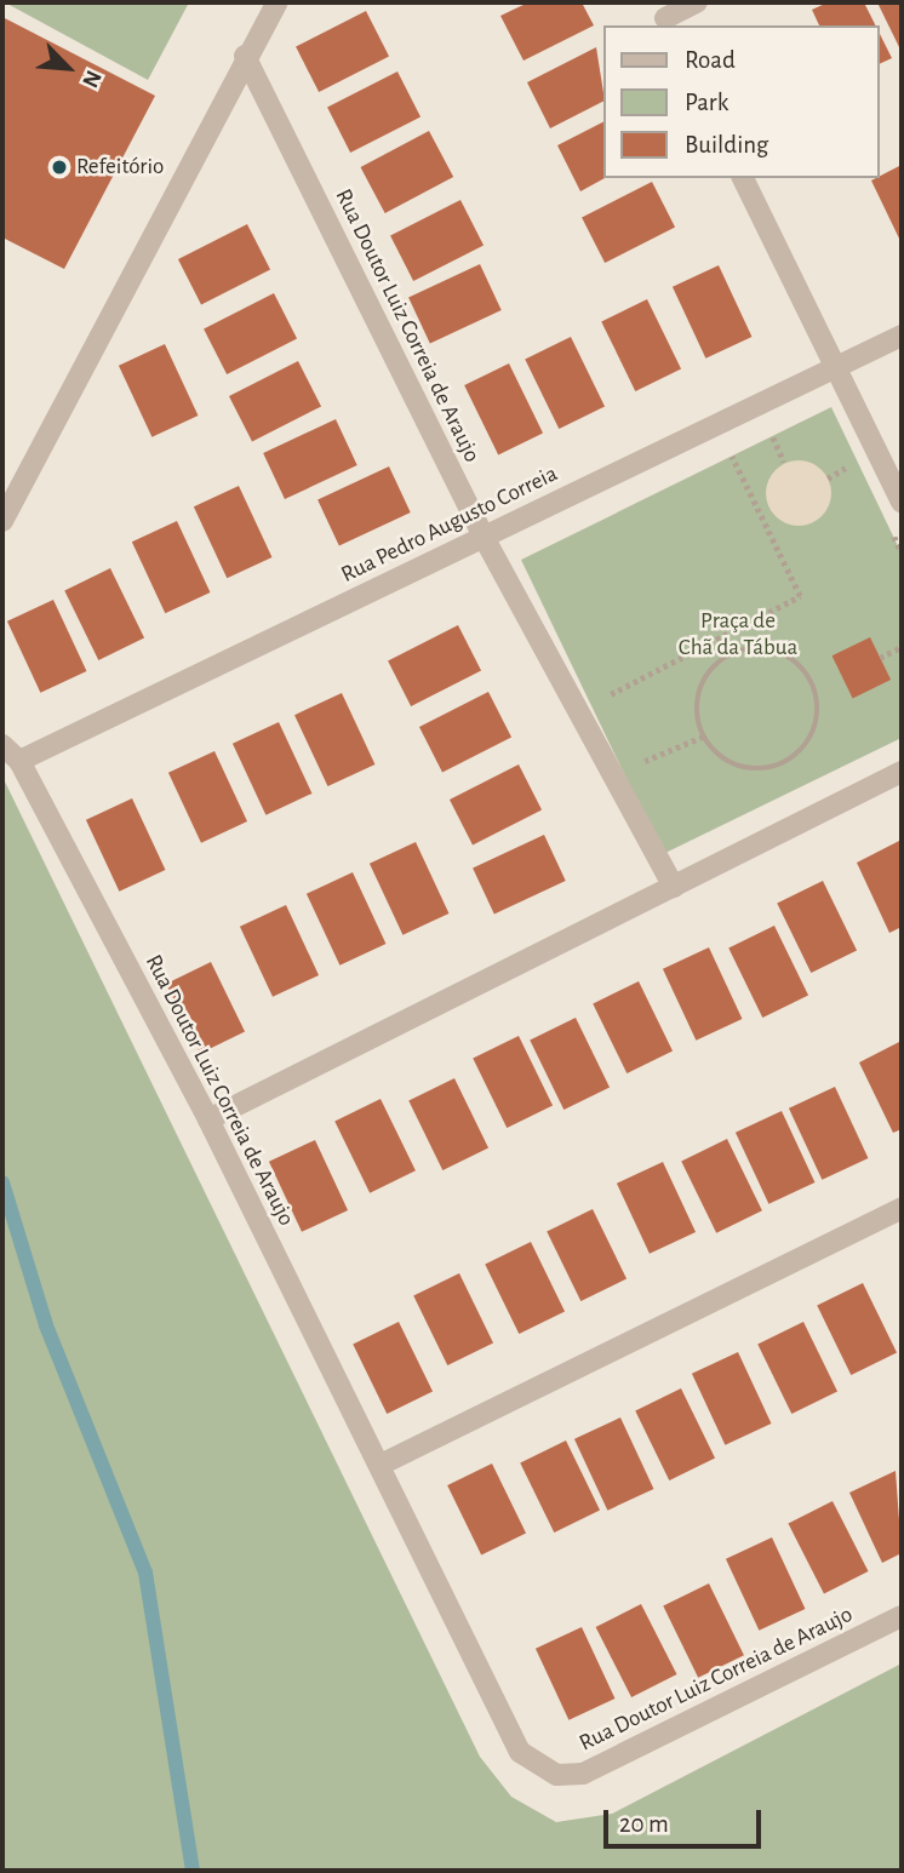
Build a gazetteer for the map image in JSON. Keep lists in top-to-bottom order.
{
  "streets": {
    "street": ["Rua Doutor Luiz Correia de Araujo", "Rua Pedro Augusto Correia"]
  },
  "crossings": [
    ["Rua Doutor Luiz Correia de Araujo", "Rua Pedro Augusto Correia"]
  ],
  "parks": ["Praça de Chã da Tábua"],
  "places": ["Refeitório"],
  "legend": ["Road", "Park", "Building"],
  "scale_bar": "20 m",
  "north": "bottom right"
}
